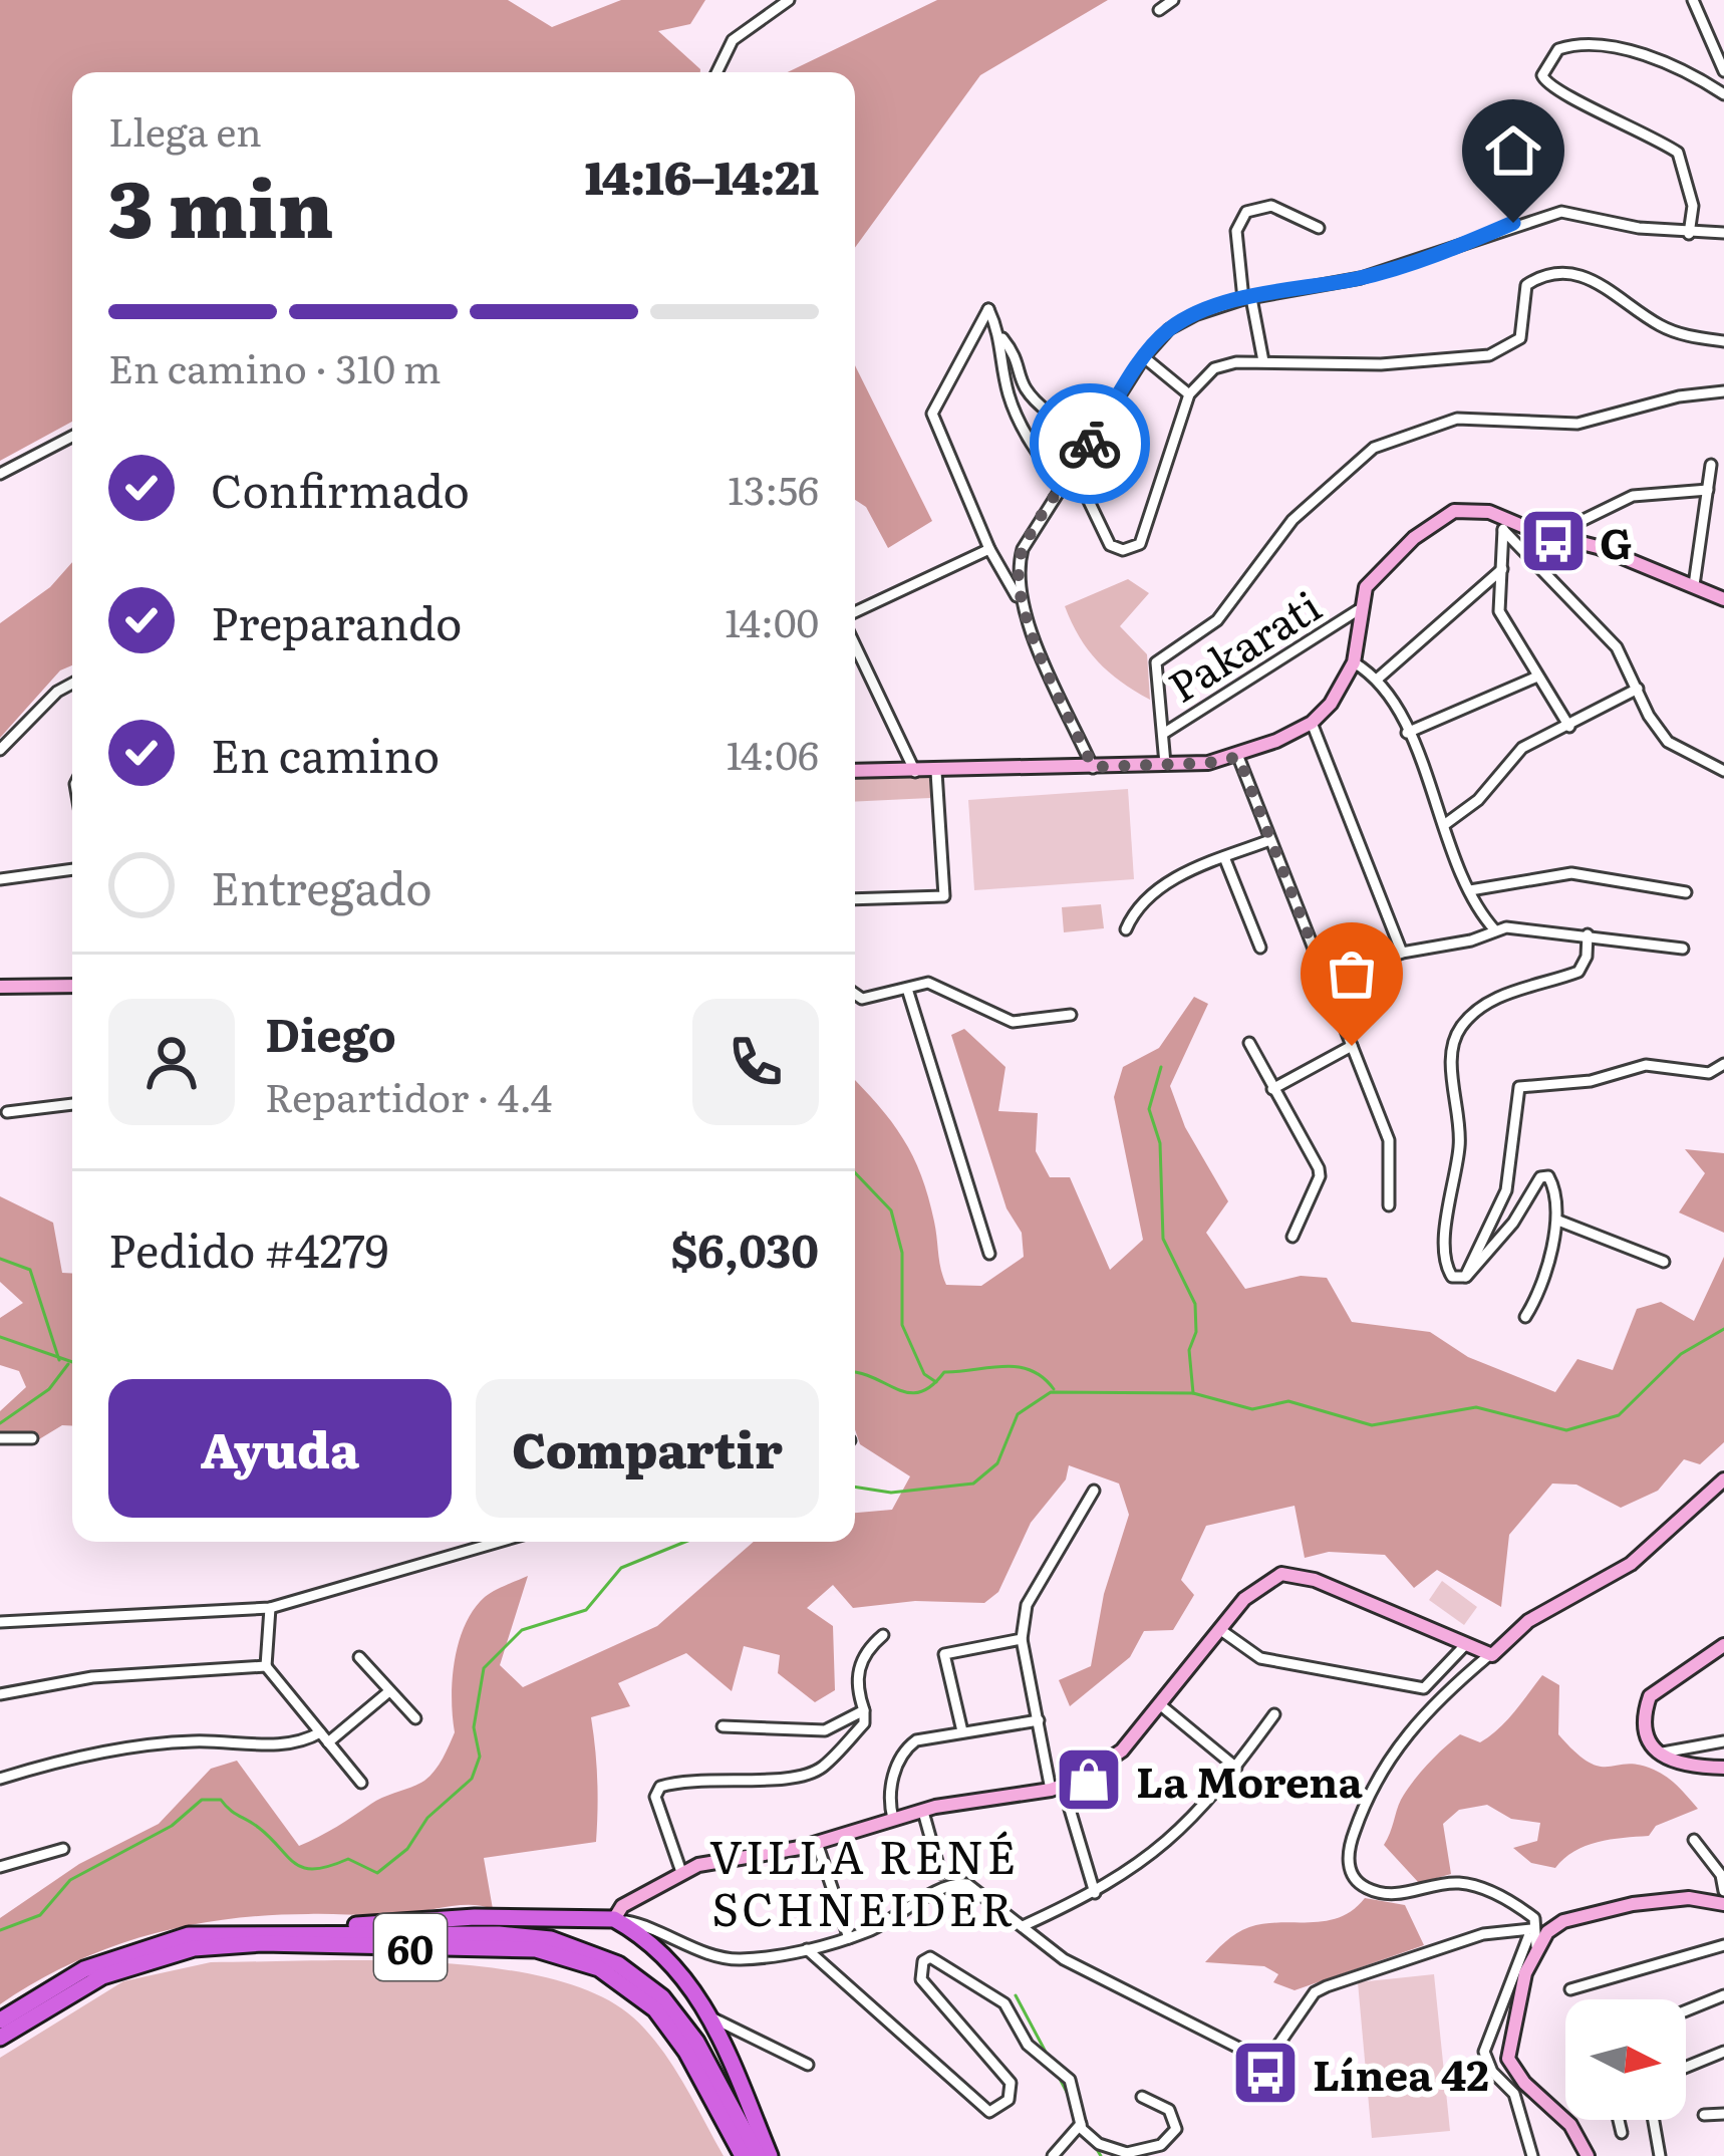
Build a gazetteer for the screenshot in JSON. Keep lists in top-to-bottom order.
{
  "streets": {
    "highway": ["60"],
    "street": ["Pakarati"]
  },
  "districts": ["VILLA RENÉ SCHNEIDER"],
  "places": {
    "bus stop": ["G", "Línea 42"],
    "shop": ["La Morena"]
  },
  "north": "right",
  "page": {
    "heading": ["3 min", "Llega en", "14:16–14:21"],
    "panel": [
      "Diego",
      "Repartidor · 4.4",
      "Pedido #4279",
      "$6,030"
    ],
    "bar": "En camino · 310 m",
    "list": [
      ["Confirmado", "13:56"],
      ["Preparando", "14:00"],
      ["En camino", "14:06"],
      "Entregado"
    ],
    "buttons": ["Ayuda", "Compartir"]
  }
}
